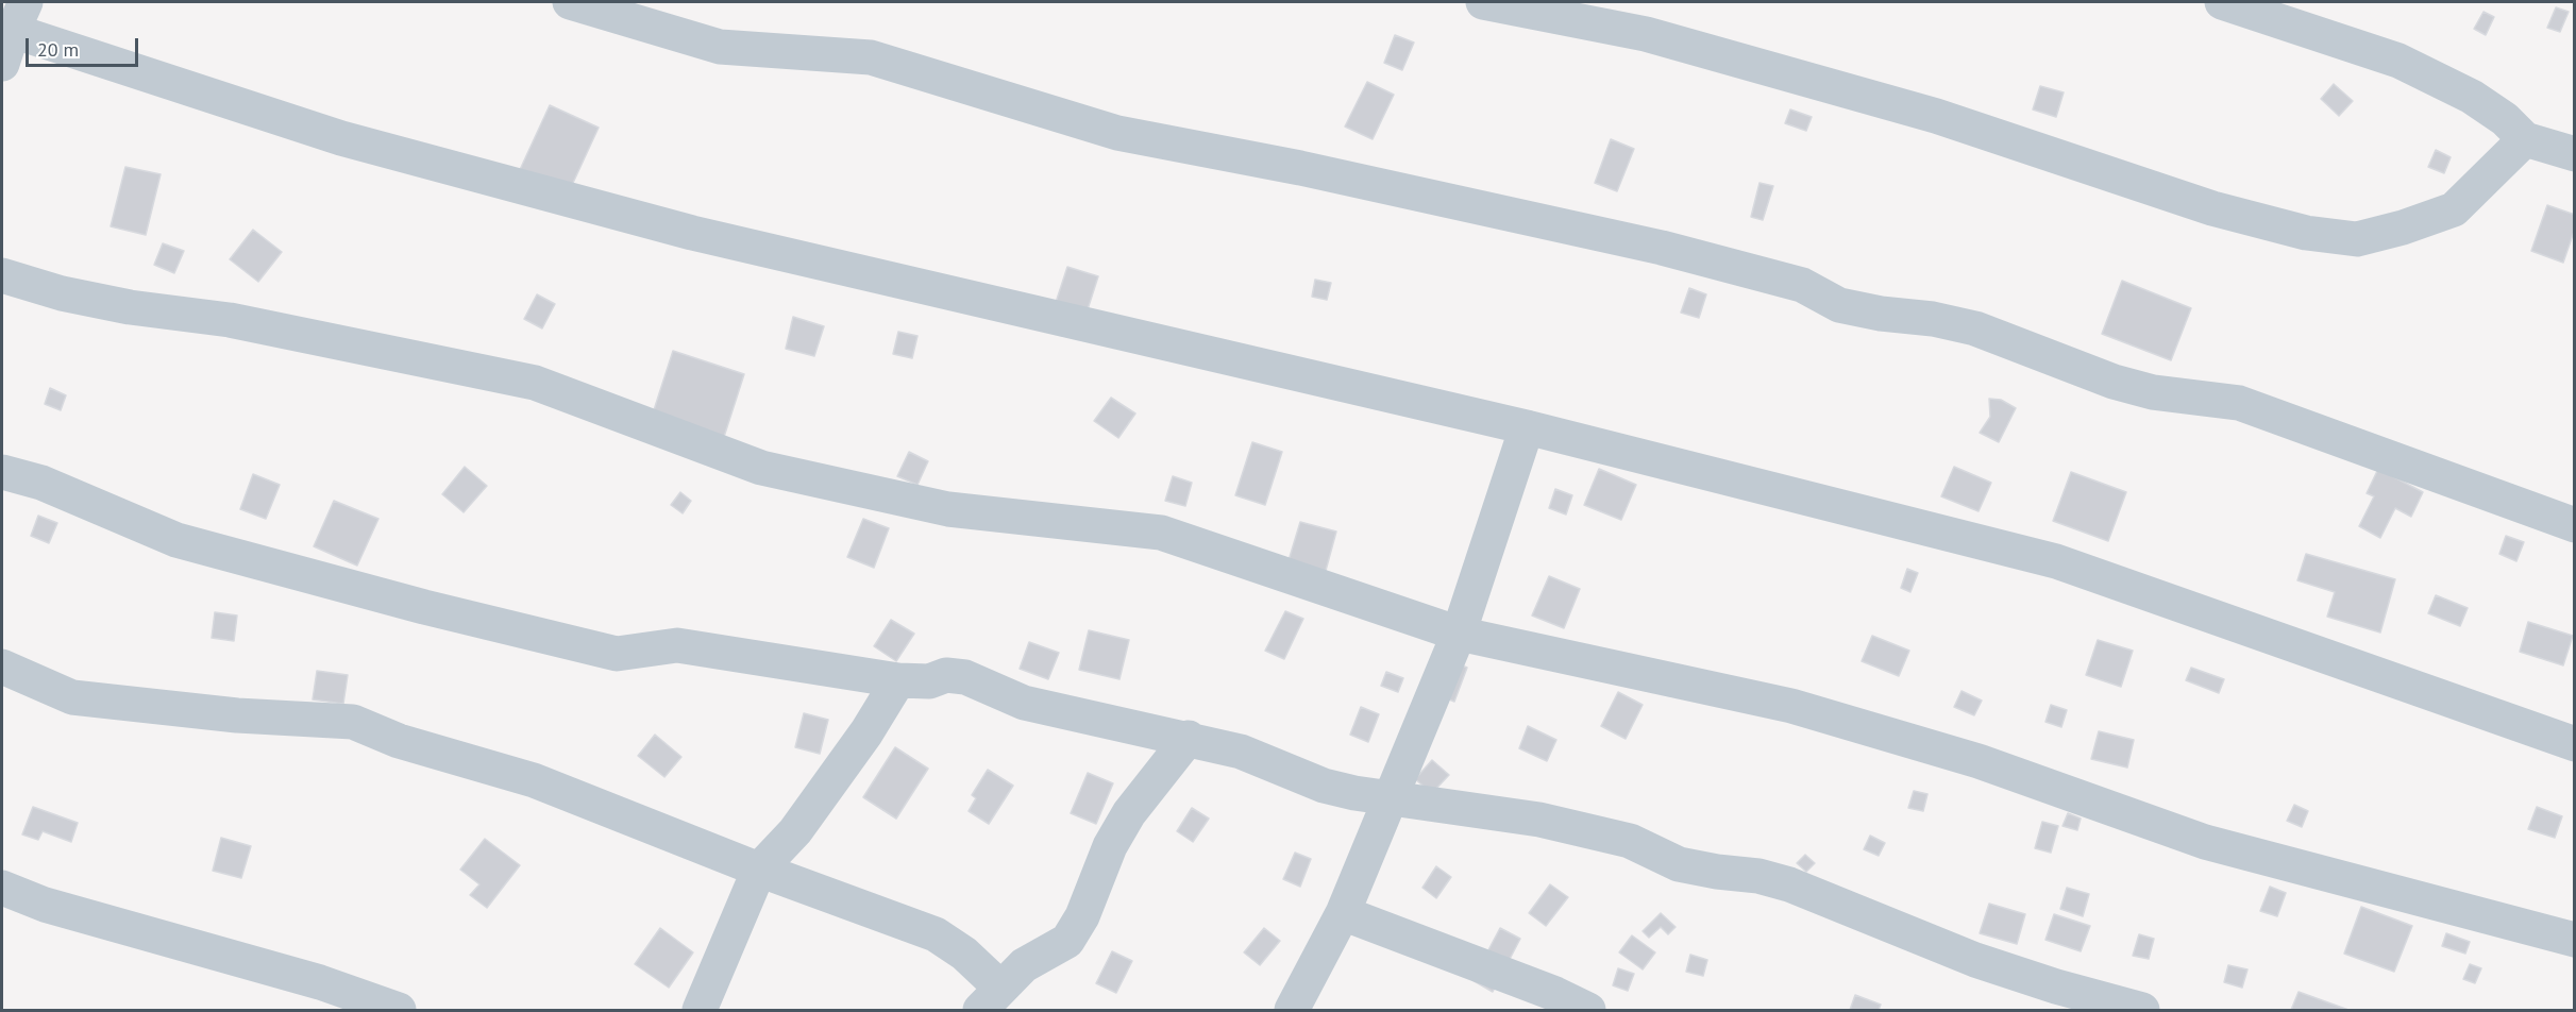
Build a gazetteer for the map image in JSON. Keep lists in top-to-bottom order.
{
  "scale_bar": "20 m"
}
